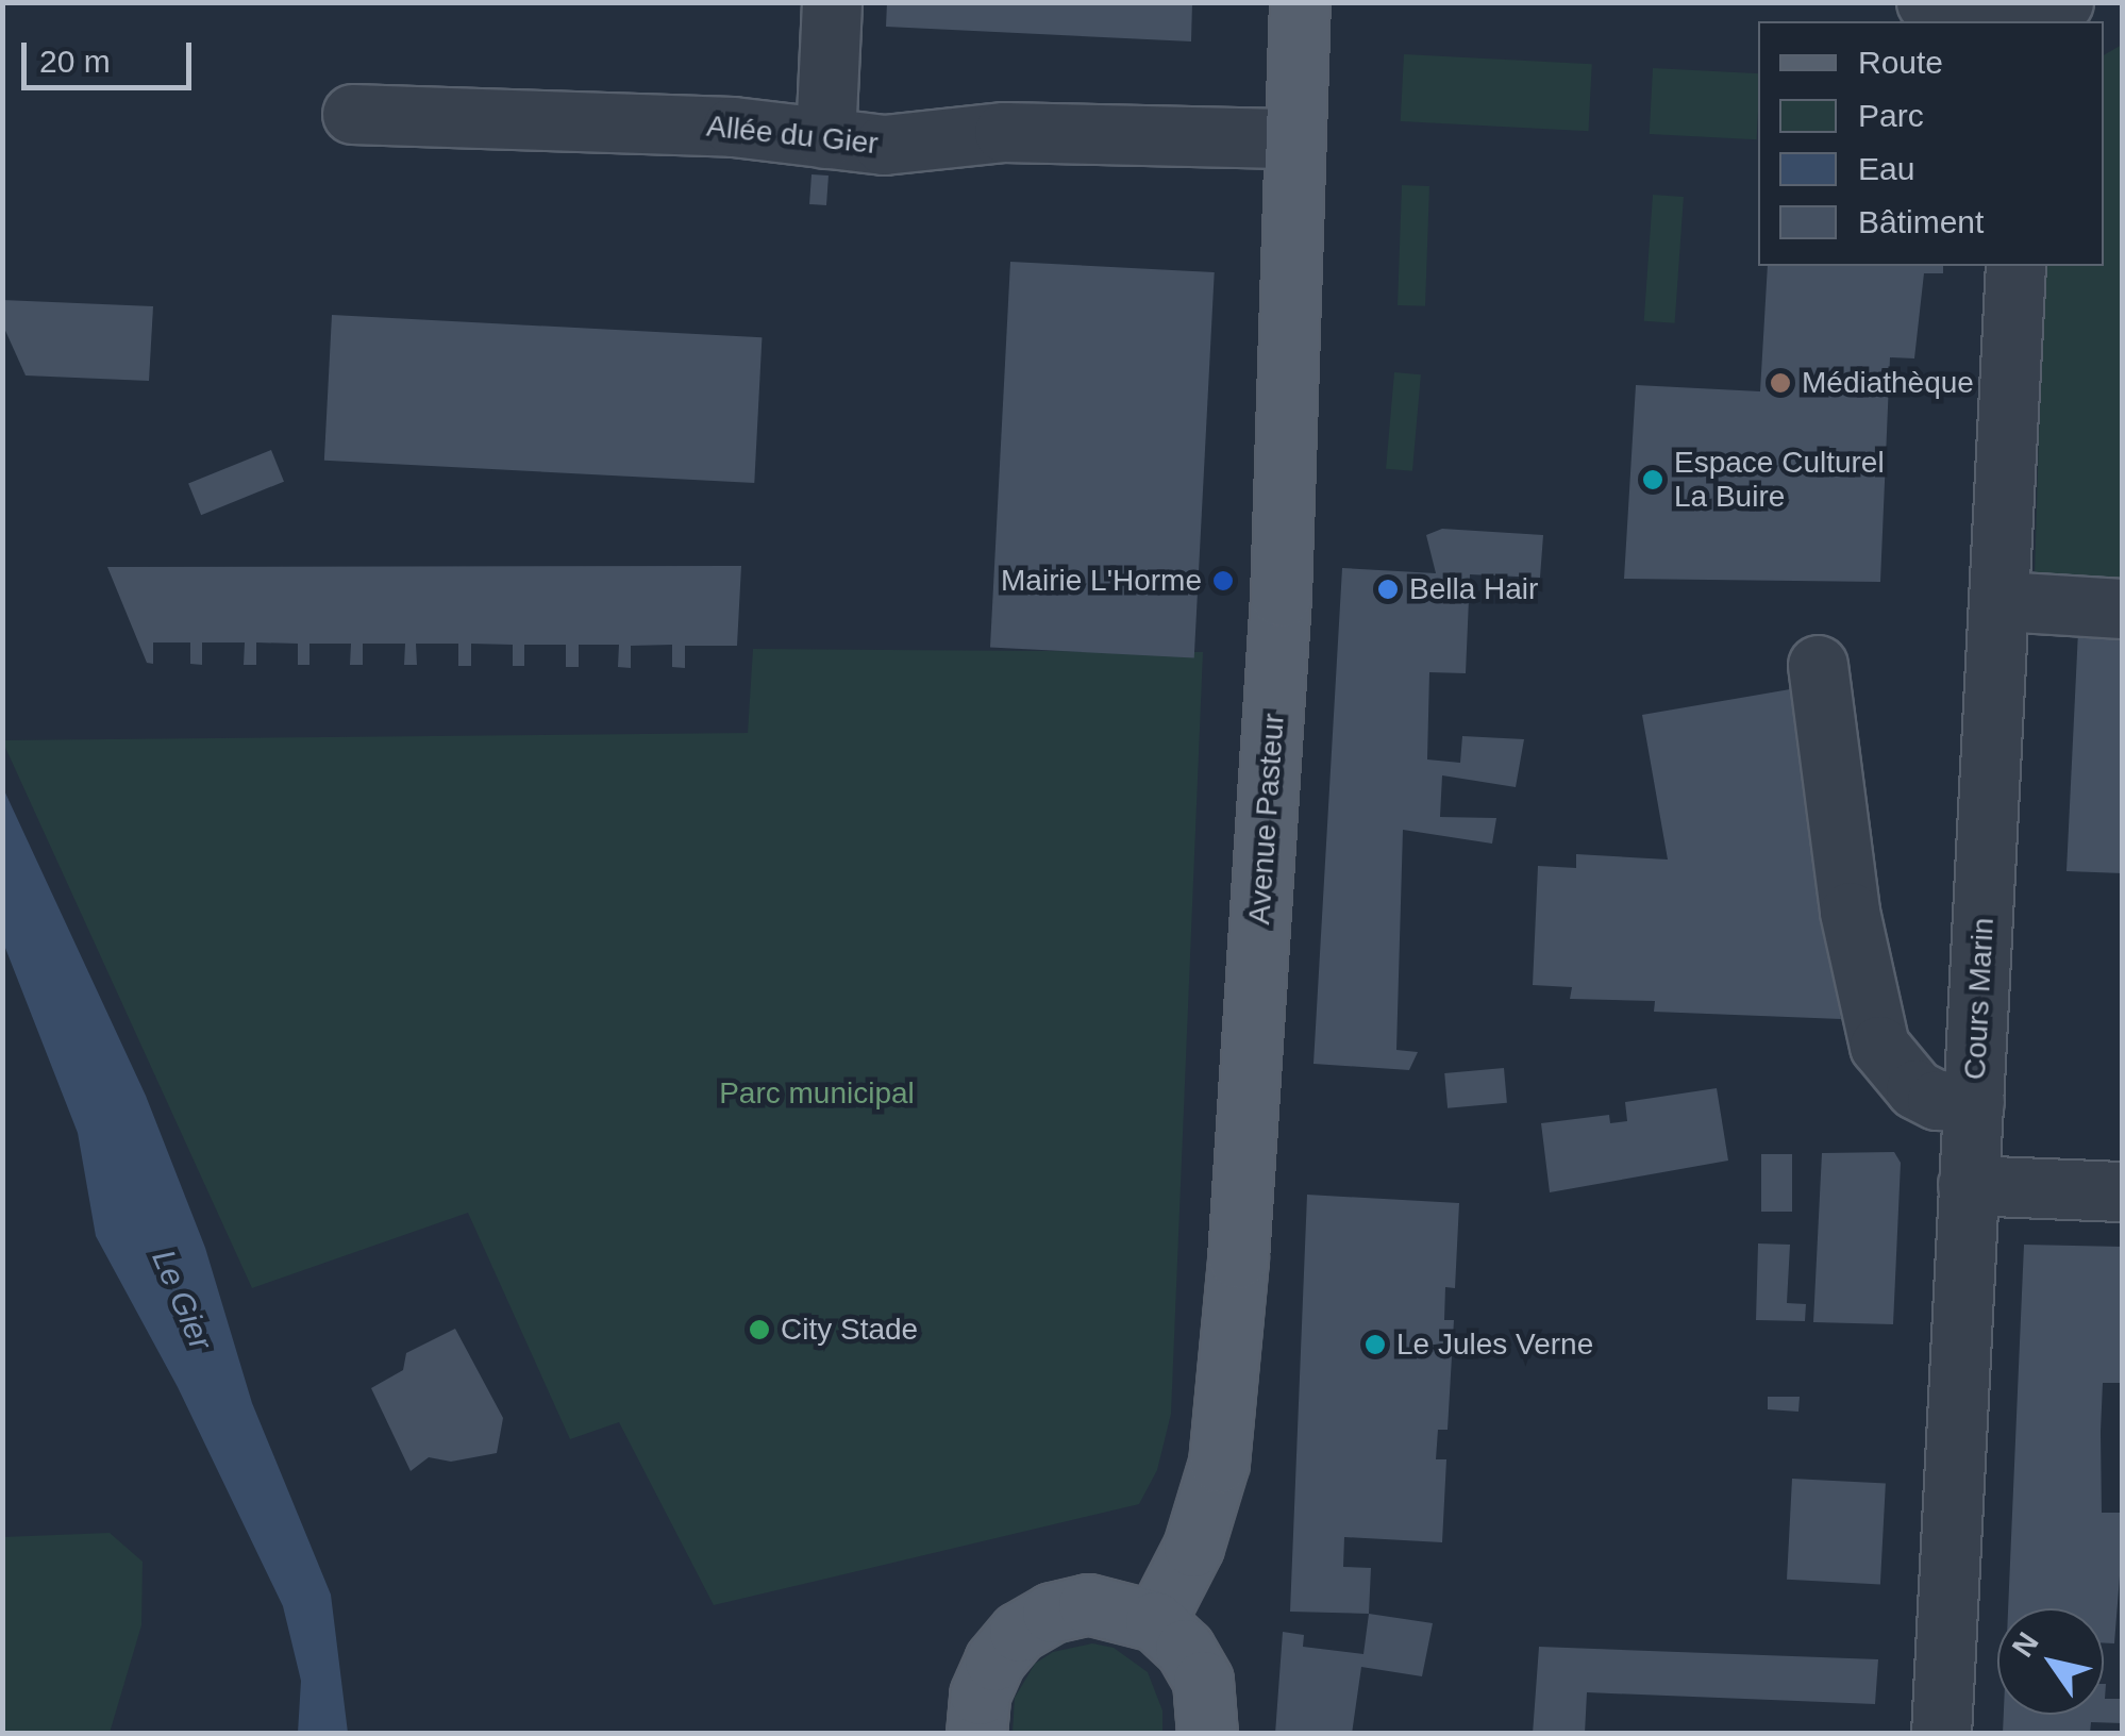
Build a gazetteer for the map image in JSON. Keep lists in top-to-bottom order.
{
  "streets": {
    "main road": ["Avenue Pasteur"],
    "street": ["Allée du Gier", "Cours Marin"]
  },
  "crossings": [
    ["Allée du Gier", "Avenue Pasteur"]
  ],
  "water": ["Le Gier"],
  "parks": ["Parc municipal"],
  "places": [
    "Médiathèque",
    "Espace Culturel La Buire",
    "Mairie L'Horme",
    "Bella Hair",
    "City Stade",
    "Le Jules Verne"
  ],
  "legend": [
    "Route",
    "Parc",
    "Eau",
    "Bâtiment"
  ],
  "scale_bar": "20 m",
  "north": "top left"
}
